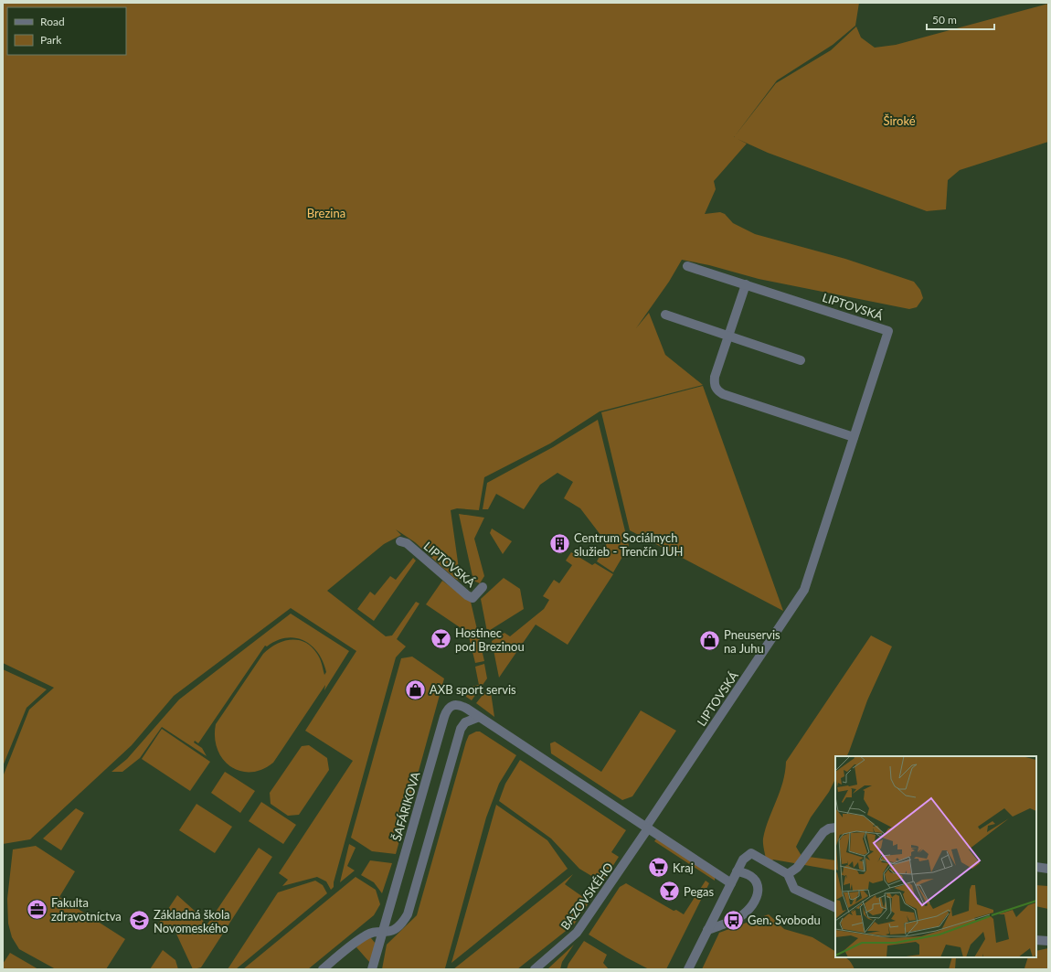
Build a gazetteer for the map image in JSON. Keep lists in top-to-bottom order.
{
  "streets": {
    "street": ["LIPTOVSKÁ", "ŠAFÁRIKOVA", "BAZOVSKÉHO"]
  },
  "crossings": [
    ["LIPTOVSKÁ", "BAZOVSKÉHO"]
  ],
  "parks": ["Široké", "Brezina"],
  "places": {
    "building": ["Centrum Sociálnych služieb - Trenčín JUH"],
    "bar": ["Hostinec pod Brezinou", "Pegas"],
    "shop": ["Pneuservis na Juhu", "AXB sport servis"],
    "supermarket": ["Kraj"],
    "office": ["Fakulta zdravotníctva"],
    "bus stop": ["Gen. Svobodu"],
    "school or university": ["Základná škola Novomeského"]
  },
  "legend": ["Road", "Park"],
  "scale_bar": "50 m"
}
